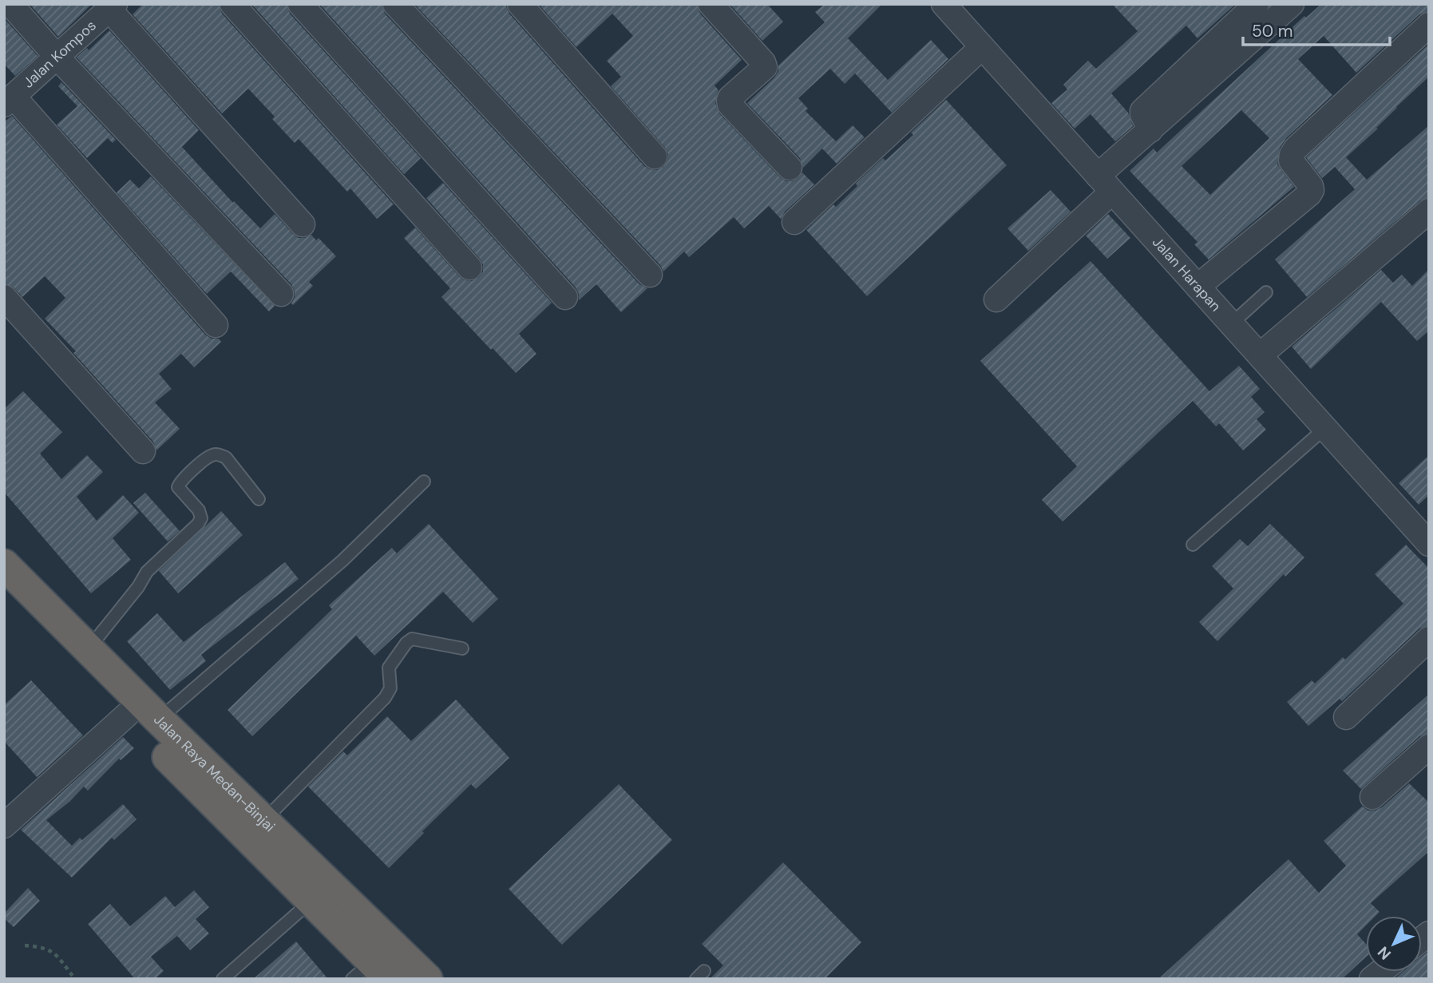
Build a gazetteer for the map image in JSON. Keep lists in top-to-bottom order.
{
  "streets": {
    "highway": ["Jalan Raya Medan-Binjai"],
    "street": ["Jalan Kompos", "Jalan Harapan"]
  },
  "scale_bar": "50 m",
  "north": "bottom left"
}
